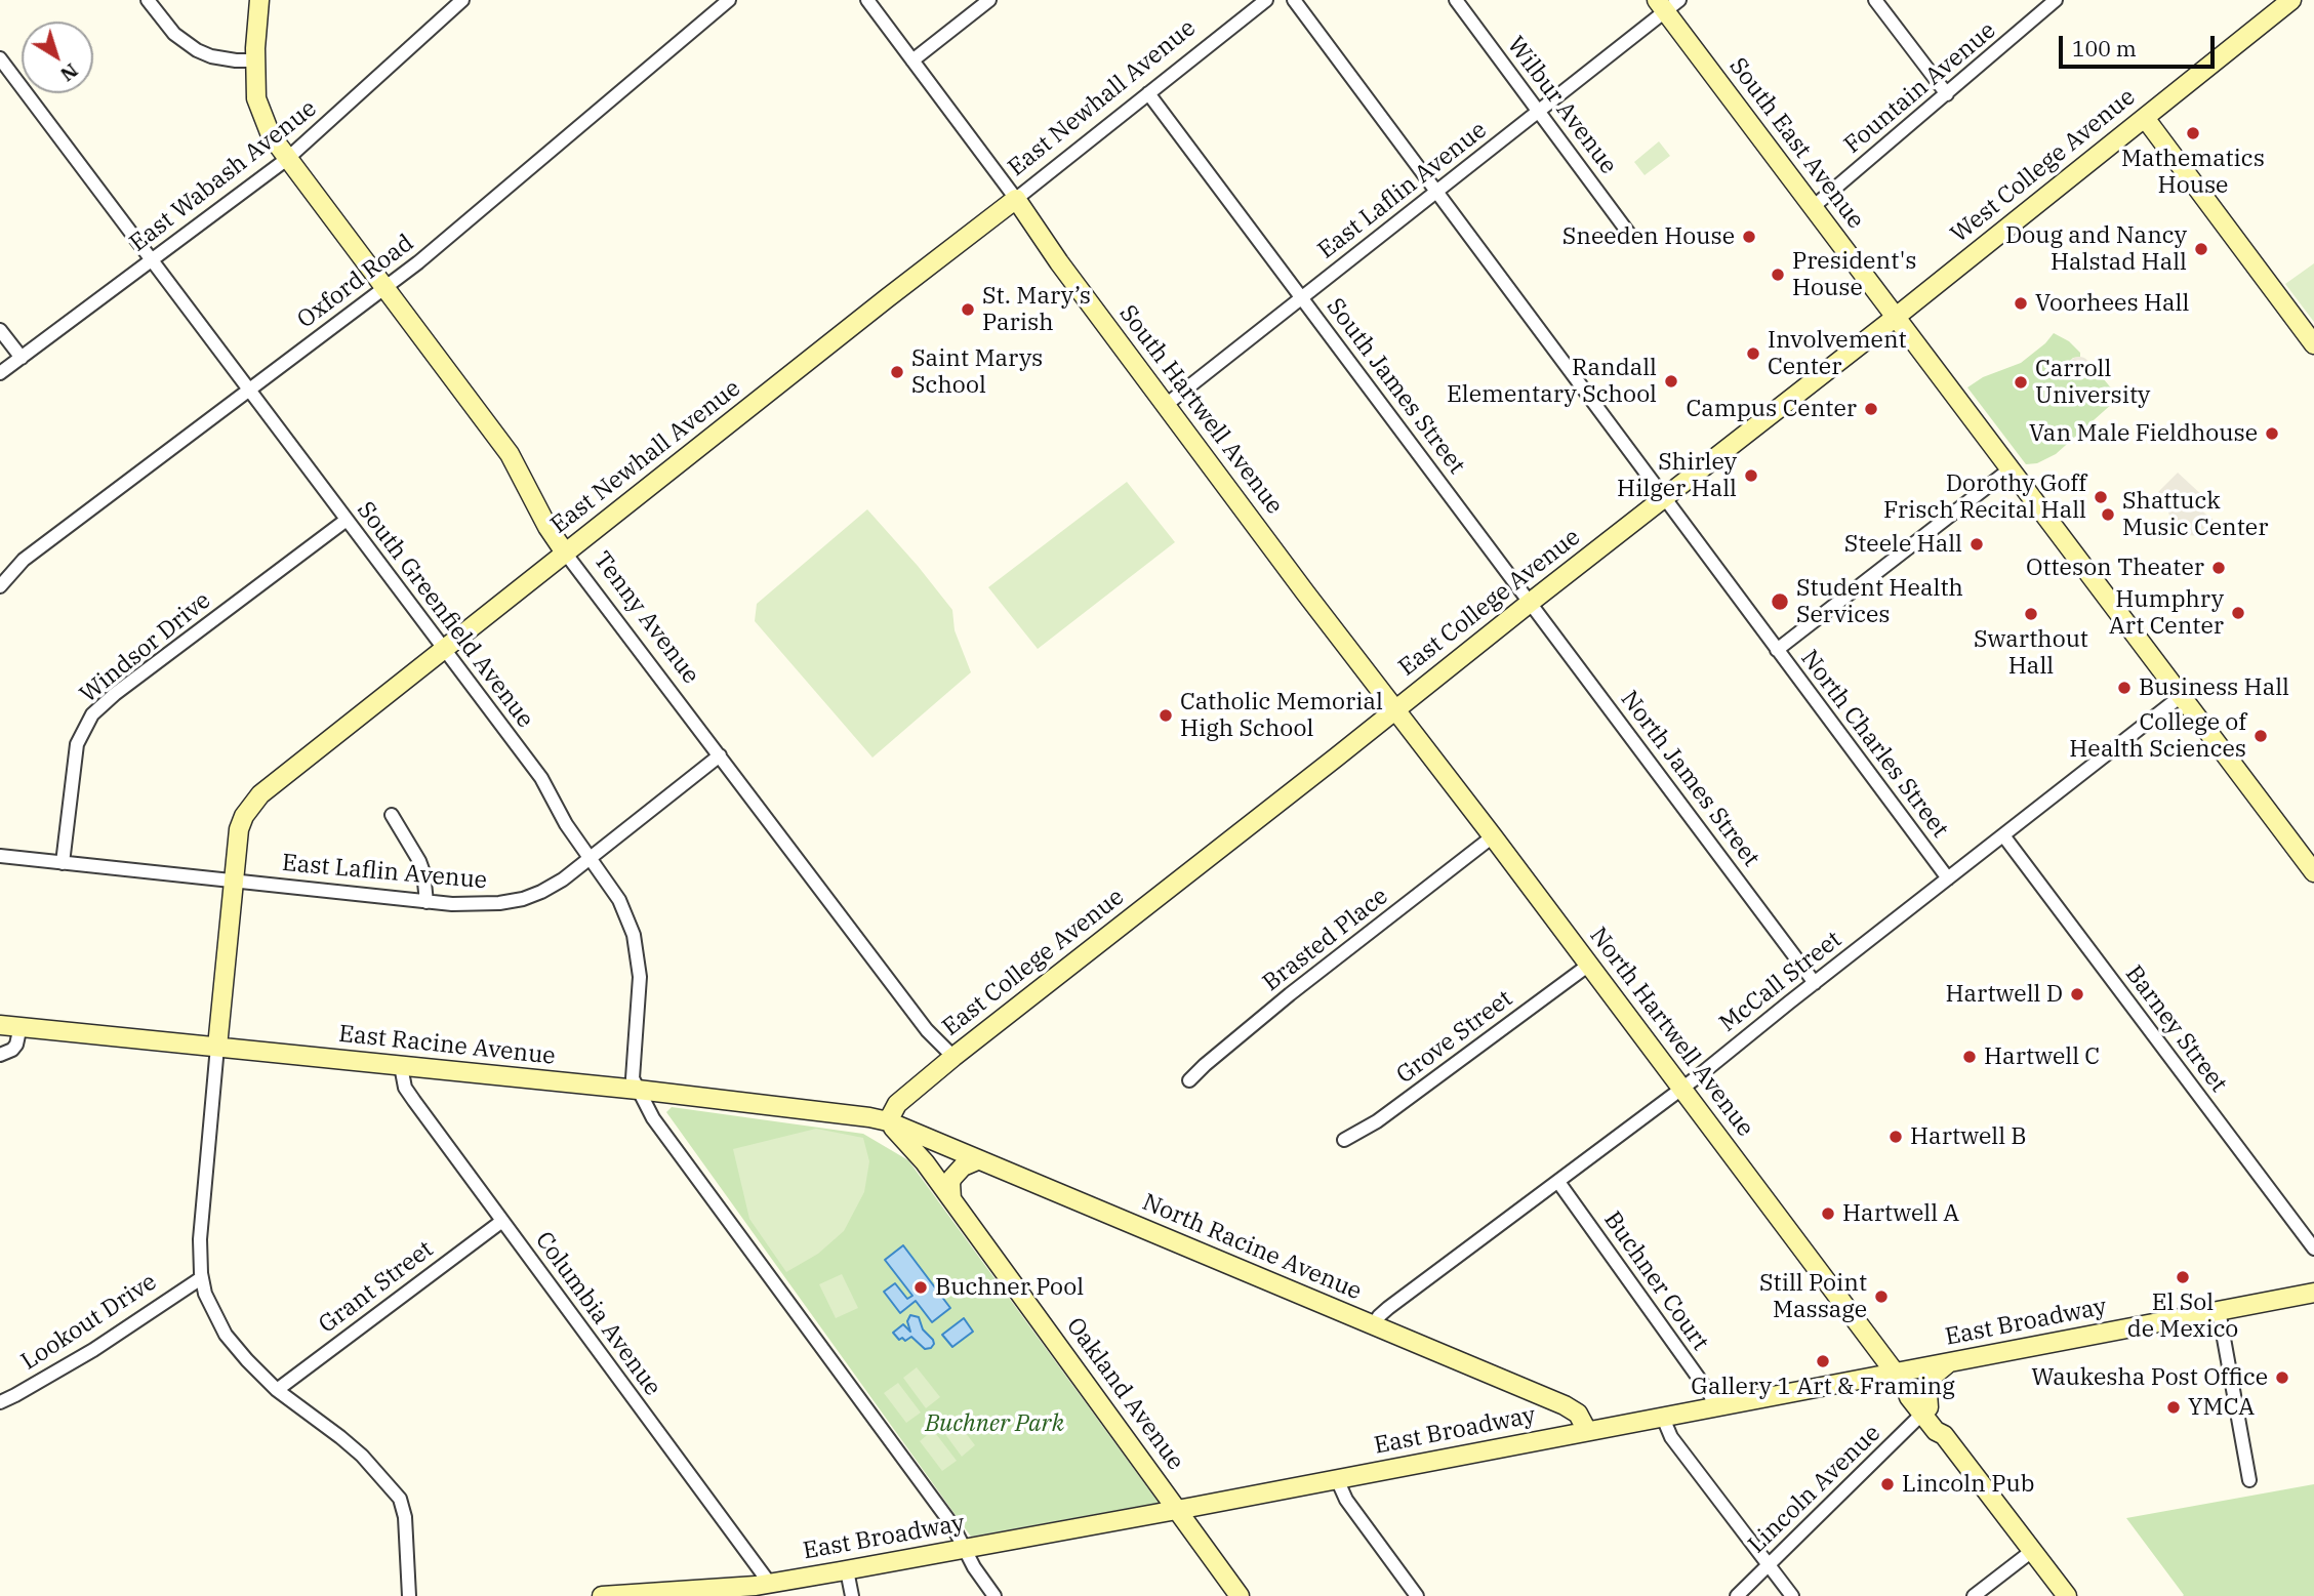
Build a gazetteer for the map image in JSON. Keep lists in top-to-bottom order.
{
  "streets": {
    "street": [
      "Fountain Avenue",
      "East Newhall Avenue",
      "Wilbur Avenue",
      "South East Avenue",
      "West College Avenue",
      "East Wabash Avenue",
      "East Laflin Avenue",
      "Oxford Road",
      "South James Street",
      "South Hartwell Avenue",
      "East College Avenue",
      "South Greenfield Avenue",
      "Tenny Avenue",
      "Windsor Drive",
      "North Charles Street",
      "North James Street",
      "Brasted Place",
      "McCall Street",
      "Barney Street",
      "North Hartwell Avenue",
      "Grove Street",
      "East Racine Avenue",
      "North Racine Avenue",
      "Buchner Court",
      "Grant Street",
      "Columbia Avenue",
      "Lookout Drive",
      "East Broadway",
      "Oakland Avenue",
      "Lincoln Avenue"
    ]
  },
  "crossings": [
    ["Fountain Avenue", "South East Avenue"],
    ["East Newhall Avenue", "East Laflin Avenue"],
    ["East Newhall Avenue", "South James Street"],
    ["East Newhall Avenue", "South Hartwell Avenue"],
    ["East Newhall Avenue", "South Greenfield Avenue"],
    ["East Newhall Avenue", "Tenny Avenue"],
    ["East Newhall Avenue", "East Racine Avenue"],
    ["Wilbur Avenue", "East Laflin Avenue"],
    ["South East Avenue", "West College Avenue"],
    ["South East Avenue", "East Laflin Avenue"],
    ["South East Avenue", "East College Avenue"],
    ["South East Avenue", "McCall Street"],
    ["West College Avenue", "East College Avenue"],
    ["East Wabash Avenue", "South Greenfield Avenue"],
    ["East Wabash Avenue", "Tenny Avenue"],
    ["East Laflin Avenue", "South James Street"],
    ["East Laflin Avenue", "South Hartwell Avenue"],
    ["East Laflin Avenue", "South Greenfield Avenue"],
    ["East Laflin Avenue", "Tenny Avenue"],
    ["East Laflin Avenue", "Windsor Drive"],
    ["East Laflin Avenue", "North Charles Street"],
    ["Oxford Road", "South Greenfield Avenue"],
    ["Oxford Road", "Tenny Avenue"],
    ["South James Street", "East College Avenue"],
    ["South James Street", "North James Street"],
    ["South Hartwell Avenue", "East College Avenue"],
    ["South Hartwell Avenue", "North Hartwell Avenue"],
    ["East College Avenue", "Tenny Avenue"],
    ["East College Avenue", "North Charles Street"],
    ["East College Avenue", "North James Street"],
    ["East College Avenue", "North Hartwell Avenue"],
    ["East College Avenue", "East Racine Avenue"],
    ["East College Avenue", "North Racine Avenue"],
    ["East College Avenue", "Oakland Avenue"],
    ["South Greenfield Avenue", "Windsor Drive"],
    ["South Greenfield Avenue", "East Racine Avenue"],
    ["South Greenfield Avenue", "East Broadway"],
    ["North Charles Street", "McCall Street"],
    ["North James Street", "McCall Street"],
    ["Brasted Place", "North Hartwell Avenue"],
    ["McCall Street", "Barney Street"],
    ["McCall Street", "North Hartwell Avenue"],
    ["McCall Street", "North Racine Avenue"],
    ["McCall Street", "Buchner Court"],
    ["North Hartwell Avenue", "Grove Street"],
    ["North Hartwell Avenue", "East Broadway"],
    ["North Hartwell Avenue", "Lincoln Avenue"],
    ["East Racine Avenue", "North Racine Avenue"],
    ["East Racine Avenue", "Columbia Avenue"],
    ["East Racine Avenue", "Oakland Avenue"],
    ["North Racine Avenue", "East Broadway"],
    ["North Racine Avenue", "Oakland Avenue"],
    ["Buchner Court", "East Broadway"],
    ["Grant Street", "Columbia Avenue"],
    ["Columbia Avenue", "East Broadway"],
    ["East Broadway", "Oakland Avenue"]
  ],
  "parks": ["Buchner Park"],
  "places": [
    "Mathematics House",
    "Sneeden House",
    "Doug and Nancy Halstad Hall",
    "President's House",
    "Voorhees Hall",
    "St. Mary’s Parish",
    "Involvement Center",
    "Saint Marys School",
    "Randall Elementary School",
    "Carroll University",
    "Campus Center",
    "Van Male Fieldhouse",
    "Shirley Hilger Hall",
    "Dorothy Goff Frisch Recital Hall",
    "Shattuck Music Center",
    "Steele Hall",
    "Otteson Theater",
    "Student Health Services",
    "Humphry Art Center",
    "Swarthout Hall",
    "Business Hall",
    "Catholic Memorial High School",
    "College of Health Sciences",
    "Hartwell D",
    "Hartwell C",
    "Hartwell B",
    "Hartwell A",
    "El Sol de Mexico",
    "Buchner Pool",
    "Still Point Massage",
    "Gallery 1 Art & Framing",
    "Waukesha Post Office",
    "YMCA",
    "Lincoln Pub"
  ],
  "scale_bar": "100 m",
  "north": "bottom right"
}
